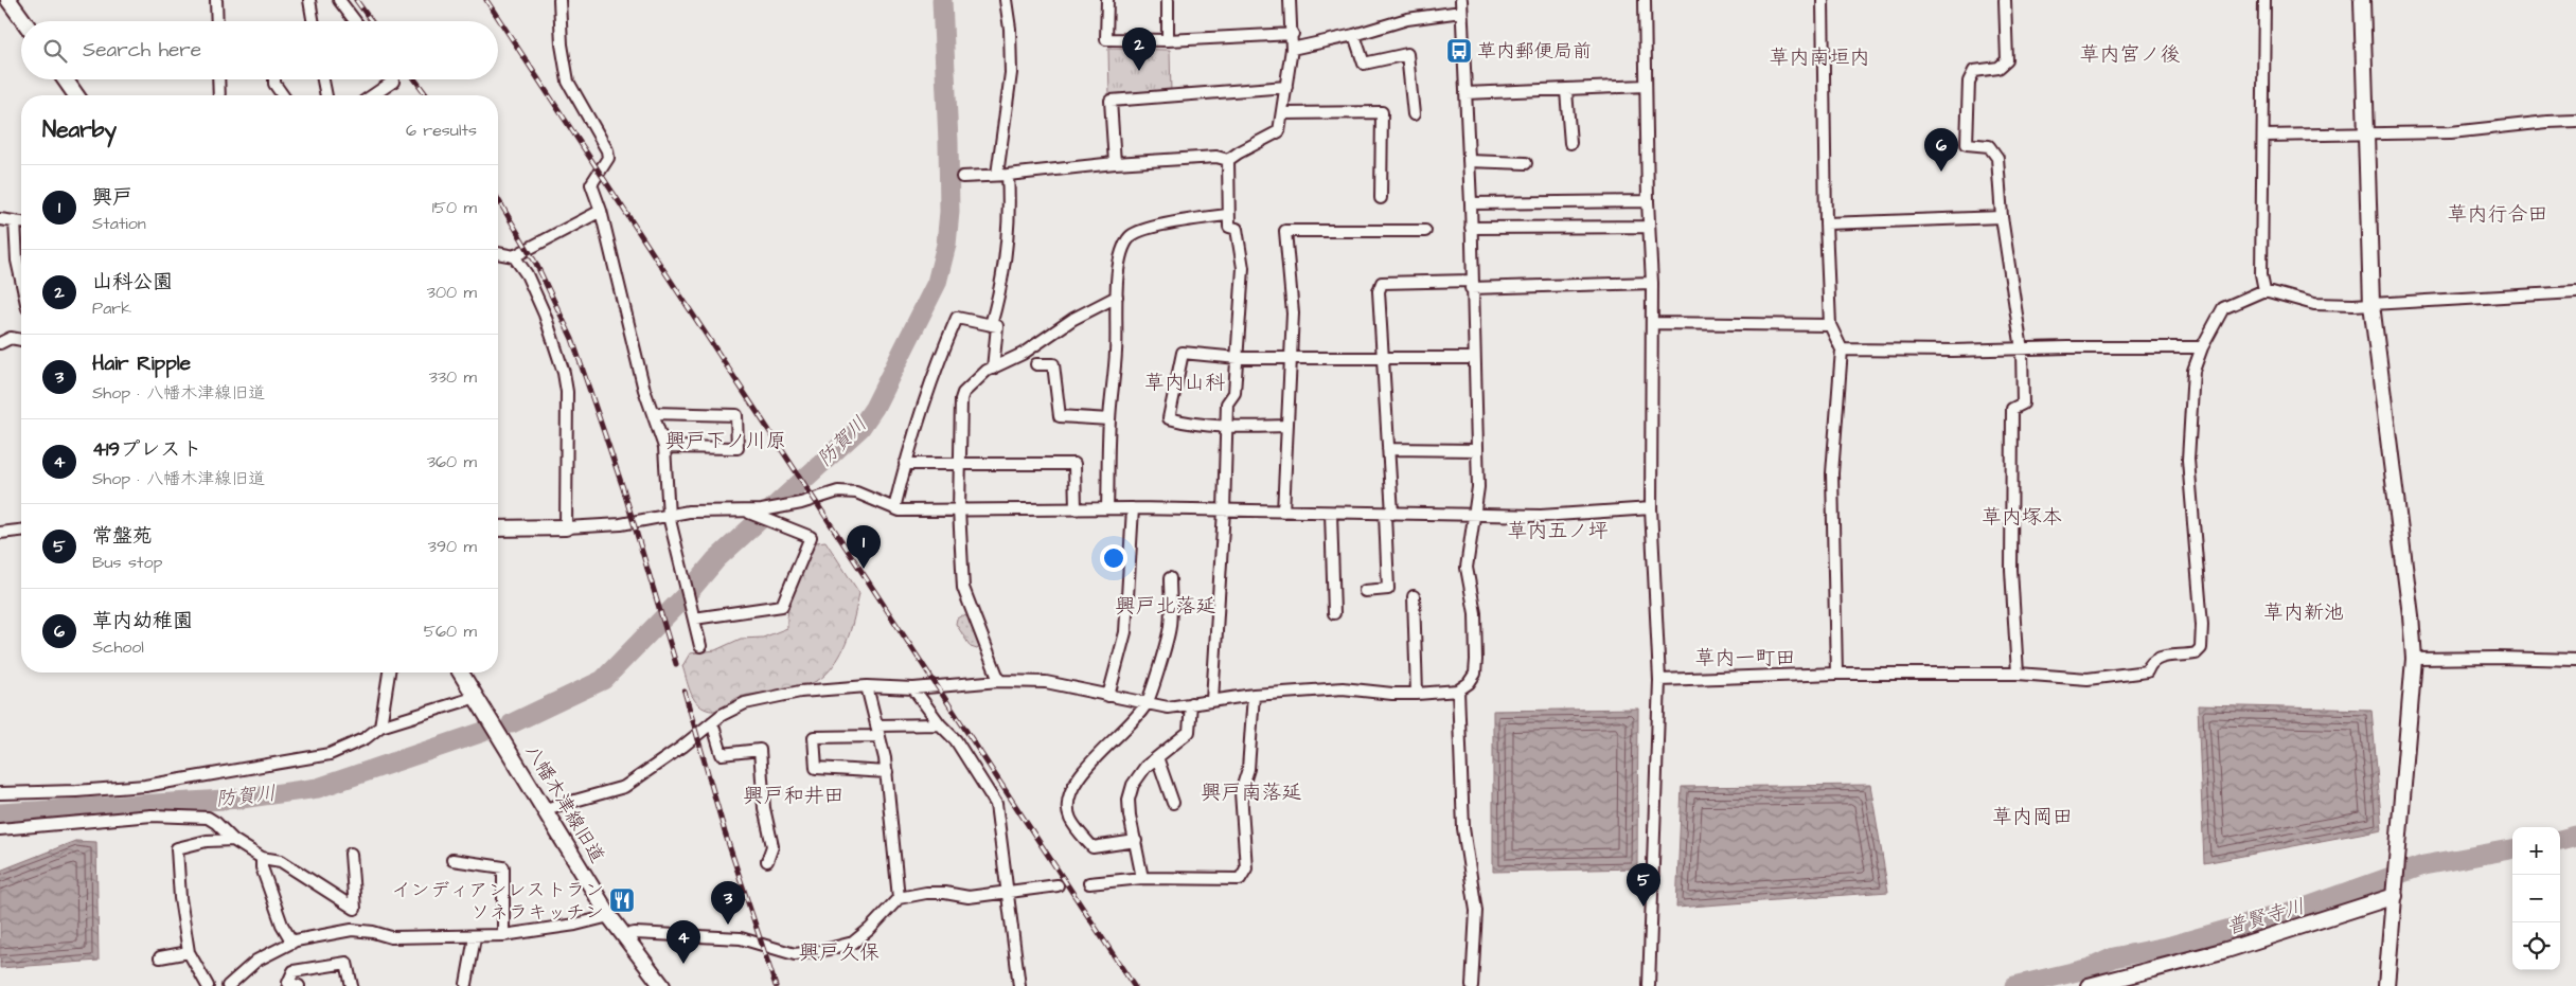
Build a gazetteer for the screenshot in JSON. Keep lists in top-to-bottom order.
{
  "streets": {
    "street": ["八幡木津線旧道"]
  },
  "districts": [
    "草内宮ノ後",
    "草内南垣内",
    "草内行合田",
    "草内山科",
    "興戸下ノ川原",
    "草内塚本",
    "草内五ノ坪",
    "興戸北落延",
    "草内新池",
    "草内一町田",
    "興戸南落延",
    "興戸和井田",
    "草内岡田",
    "興戸久保"
  ],
  "water": ["防賀川", "普賢寺川"],
  "places": {
    "bus stop": ["草内郵便局前"],
    "restaurant": ["インディアンレストラン ソネラキッチン"]
  },
  "page": {
    "search": "Search here",
    "pins": [
      "2",
      "6",
      "1",
      "5",
      "3",
      "4"
    ],
    "heading": ["Nearby", "6 results"],
    "list": [
      {
        "mark": "1",
        "name": "興戸",
        "note": "Station",
        "value": "150 m"
      },
      {
        "mark": "2",
        "name": "山科公園",
        "note": "Park",
        "value": "300 m"
      },
      {
        "mark": "3",
        "name": "Hair Ripple",
        "note": "Shop · 八幡木津線旧道",
        "value": "330 m"
      },
      {
        "mark": "4",
        "name": "419プレスト",
        "note": "Shop · 八幡木津線旧道",
        "value": "360 m"
      },
      {
        "mark": "5",
        "name": "常盤苑",
        "note": "Bus stop",
        "value": "390 m"
      },
      {
        "mark": "6",
        "name": "草内幼稚園",
        "note": "School",
        "value": "560 m"
      }
    ],
    "map_buttons": ["+", "−"]
  }
}
